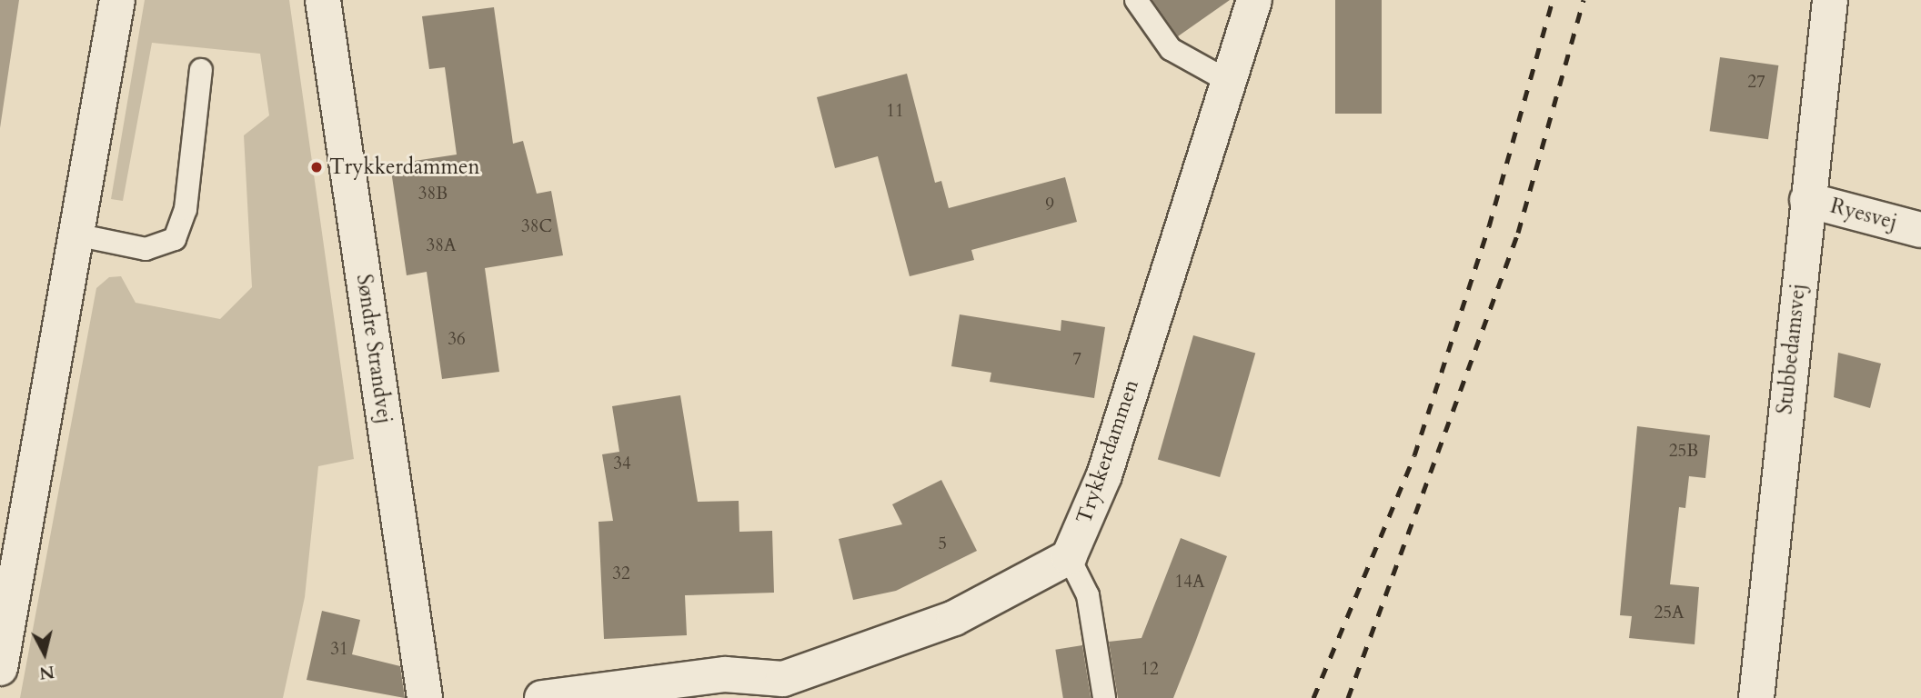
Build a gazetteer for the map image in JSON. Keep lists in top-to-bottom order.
{
  "streets": {
    "street": [
      "Ryesvej",
      "Søndre Strandvej",
      "Stubbedamsvej",
      "Trykkerdammen"
    ]
  },
  "crossings": [
    ["Ryesvej", "Stubbedamsvej"]
  ],
  "places": ["Trykkerdammen"],
  "house_numbers": [
    "27",
    "11",
    "38B",
    "9",
    "38C",
    "38A",
    "36",
    "7",
    "25B",
    "34",
    "5",
    "32",
    "14A",
    "25A",
    "31",
    "12"
  ],
  "north": "bottom"
}
